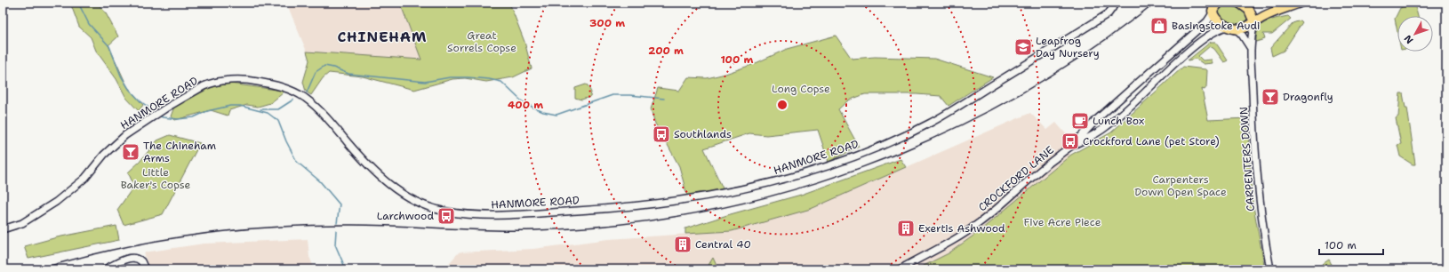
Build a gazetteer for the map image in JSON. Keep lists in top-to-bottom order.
{
  "streets": {
    "street": ["HANMORE ROAD", "CARPENTERS DOWN", "CROCKFORD LANE"]
  },
  "districts": ["CHINEHAM"],
  "parks": [
    "Great Sorrels Copse",
    "Long Copse",
    "Little Baker's Copse",
    "Carpenters Down Open Space",
    "Five Acre Piece"
  ],
  "places": {
    "shop": ["Basingstoke Audi"],
    "school or university": ["Leapfrog Day Nursery"],
    "bar": ["Dragonfly", "The Chineham Arms"],
    "cafe": ["Lunch Box"],
    "bus stop": ["Southlands", "Crockford Lane (pet Store)", "Larchwood"],
    "building": ["Exertis Ashwood", "Central 40"]
  },
  "scale_bar": "100 m",
  "north": "bottom left",
  "rings": [
    "300 m",
    "200 m",
    "100 m",
    "400 m"
  ]
}
